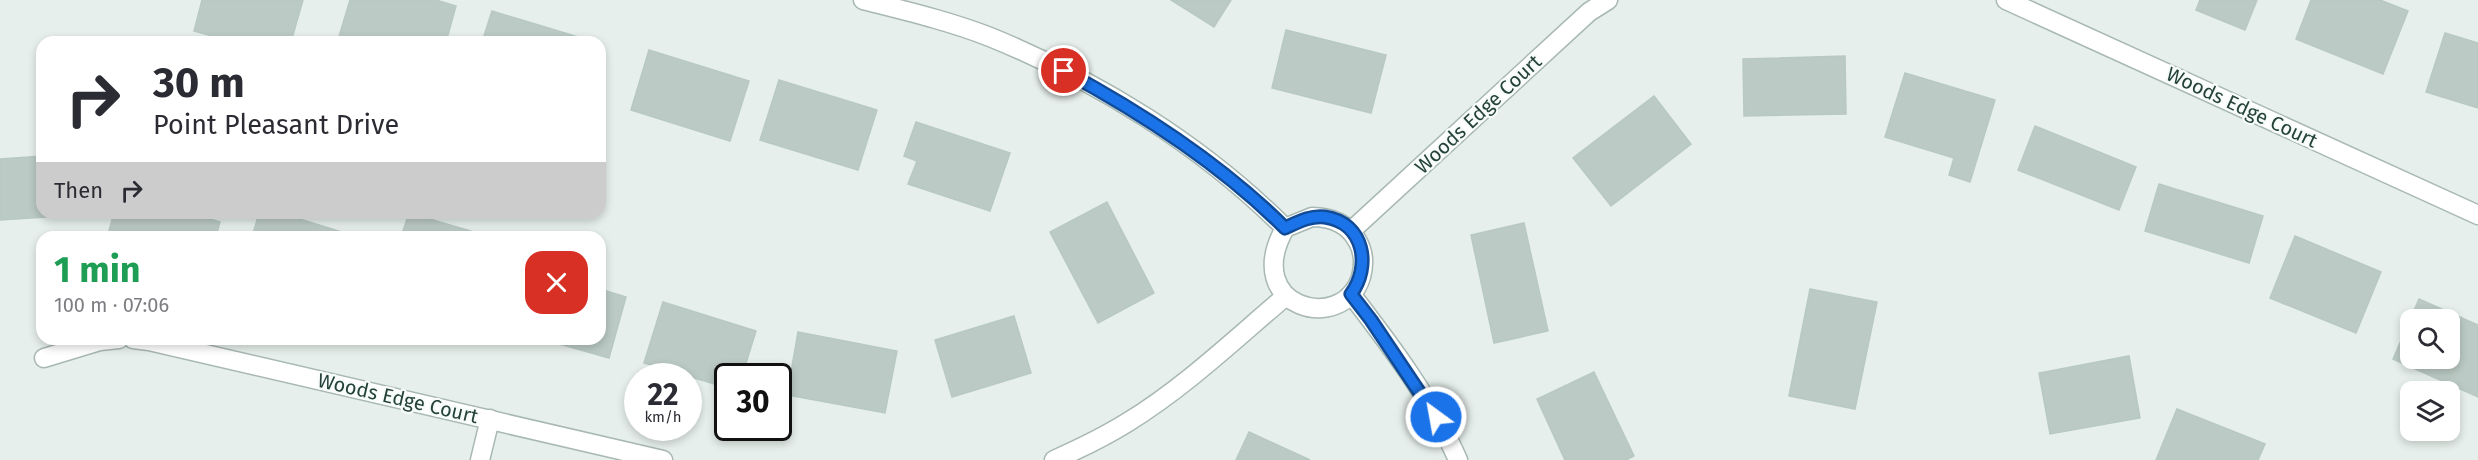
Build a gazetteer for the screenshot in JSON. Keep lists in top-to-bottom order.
{
  "streets": {
    "street": ["Woods Edge Court"]
  },
  "page": {
    "turn": ["30 m", "Point Pleasant Drive"],
    "then": "Then",
    "heading": ["1 min", "100 m · 07:06"],
    "speed": "22 km/h",
    "limit": "30"
  }
}
